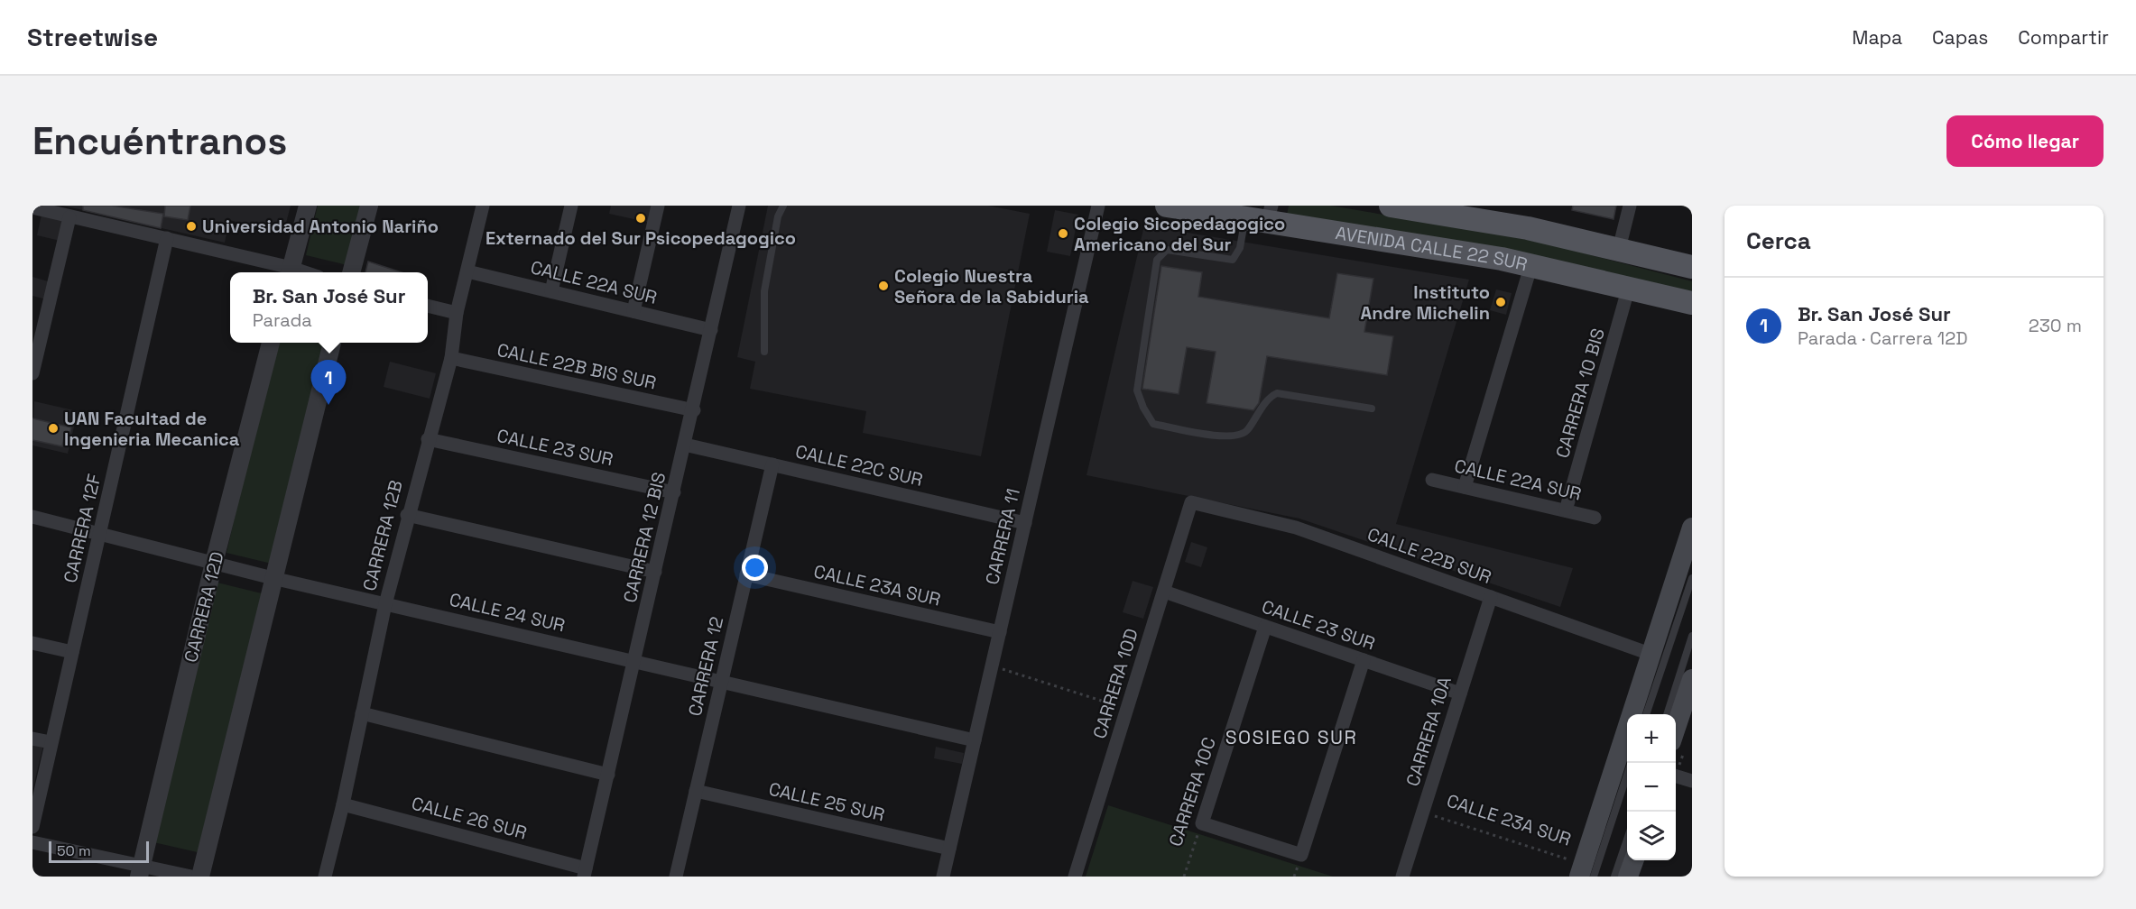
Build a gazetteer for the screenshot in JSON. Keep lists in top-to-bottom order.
{
  "streets": {
    "main road": ["AVENIDA CALLE 22 SUR"],
    "street": [
      "CALLE 22A SUR",
      "CALLE 22B BIS SUR",
      "CARRERA 10 BIS",
      "CALLE 23 SUR",
      "CALLE 22C SUR",
      "CARRERA 12F",
      "CARRERA 12B",
      "CARRERA 11",
      "CARRERA 12 BIS",
      "CALLE 22B SUR",
      "CALLE 23A SUR",
      "CARRERA 12D",
      "CALLE 24 SUR",
      "CARRERA 12",
      "CARRERA 10D",
      "CARRERA 10A",
      "CARRERA 10C",
      "CALLE 25 SUR",
      "CALLE 26 SUR"
    ]
  },
  "crossings": [
    ["AVENIDA CALLE 22 SUR", "CARRERA 10 BIS"],
    ["CALLE 22A SUR", "CARRERA 10 BIS"],
    ["CALLE 22A SUR", "CARRERA 12B"],
    ["CALLE 22A SUR", "CARRERA 12 BIS"],
    ["CALLE 22B BIS SUR", "CARRERA 12B"],
    ["CALLE 22B BIS SUR", "CARRERA 12 BIS"],
    ["CALLE 23 SUR", "CARRERA 12B"],
    ["CALLE 23 SUR", "CARRERA 12 BIS"],
    ["CALLE 23 SUR", "CARRERA 10D"],
    ["CALLE 23 SUR", "CARRERA 10A"],
    ["CALLE 23 SUR", "CARRERA 10C"],
    ["CALLE 22C SUR", "CARRERA 11"],
    ["CALLE 22C SUR", "CARRERA 12 BIS"],
    ["CALLE 22C SUR", "CARRERA 12"],
    ["CARRERA 12F", "CALLE 24 SUR"],
    ["CARRERA 12B", "CALLE 24 SUR"],
    ["CARRERA 12B", "CALLE 26 SUR"],
    ["CARRERA 11", "CALLE 23A SUR"],
    ["CARRERA 11", "CALLE 24 SUR"],
    ["CARRERA 11", "CALLE 25 SUR"],
    ["CARRERA 12 BIS", "CALLE 24 SUR"],
    ["CARRERA 12 BIS", "CALLE 26 SUR"],
    ["CALLE 22B SUR", "CARRERA 10D"],
    ["CALLE 22B SUR", "CARRERA 10A"],
    ["CALLE 23A SUR", "CARRERA 12"],
    ["CALLE 23A SUR", "CARRERA 10A"],
    ["CARRERA 12D", "CALLE 24 SUR"],
    ["CALLE 24 SUR", "CARRERA 12"],
    ["CARRERA 12", "CALLE 25 SUR"]
  ],
  "districts": ["SOSIEGO SUR"],
  "places": [
    "Externado del Sur Psicopedagogico",
    "Universidad Antonio Nariño",
    "Colegio Sicopedagogico Americano del Sur",
    "Colegio Nuestra Señora de la Sabiduria",
    "Instituto Andre Michelin",
    "UAN Facultad de Ingenieria Mecanica"
  ],
  "scale_bar": "50 m",
  "page": {
    "header": "Streetwise",
    "nav": ["Mapa", "Capas", "Compartir"],
    "buttons": "Cómo llegar",
    "title": "Encuéntranos",
    "heading": "Cerca",
    "popup": ["Br. San José Sur", "Parada"],
    "list": [
      {
        "mark": "1",
        "name": "Br. San José Sur",
        "note": "Parada · Carrera 12D",
        "value": "230 m"
      }
    ],
    "pins": "1",
    "map_buttons": ["+", "−"],
    "scale": "50 m"
  }
}
